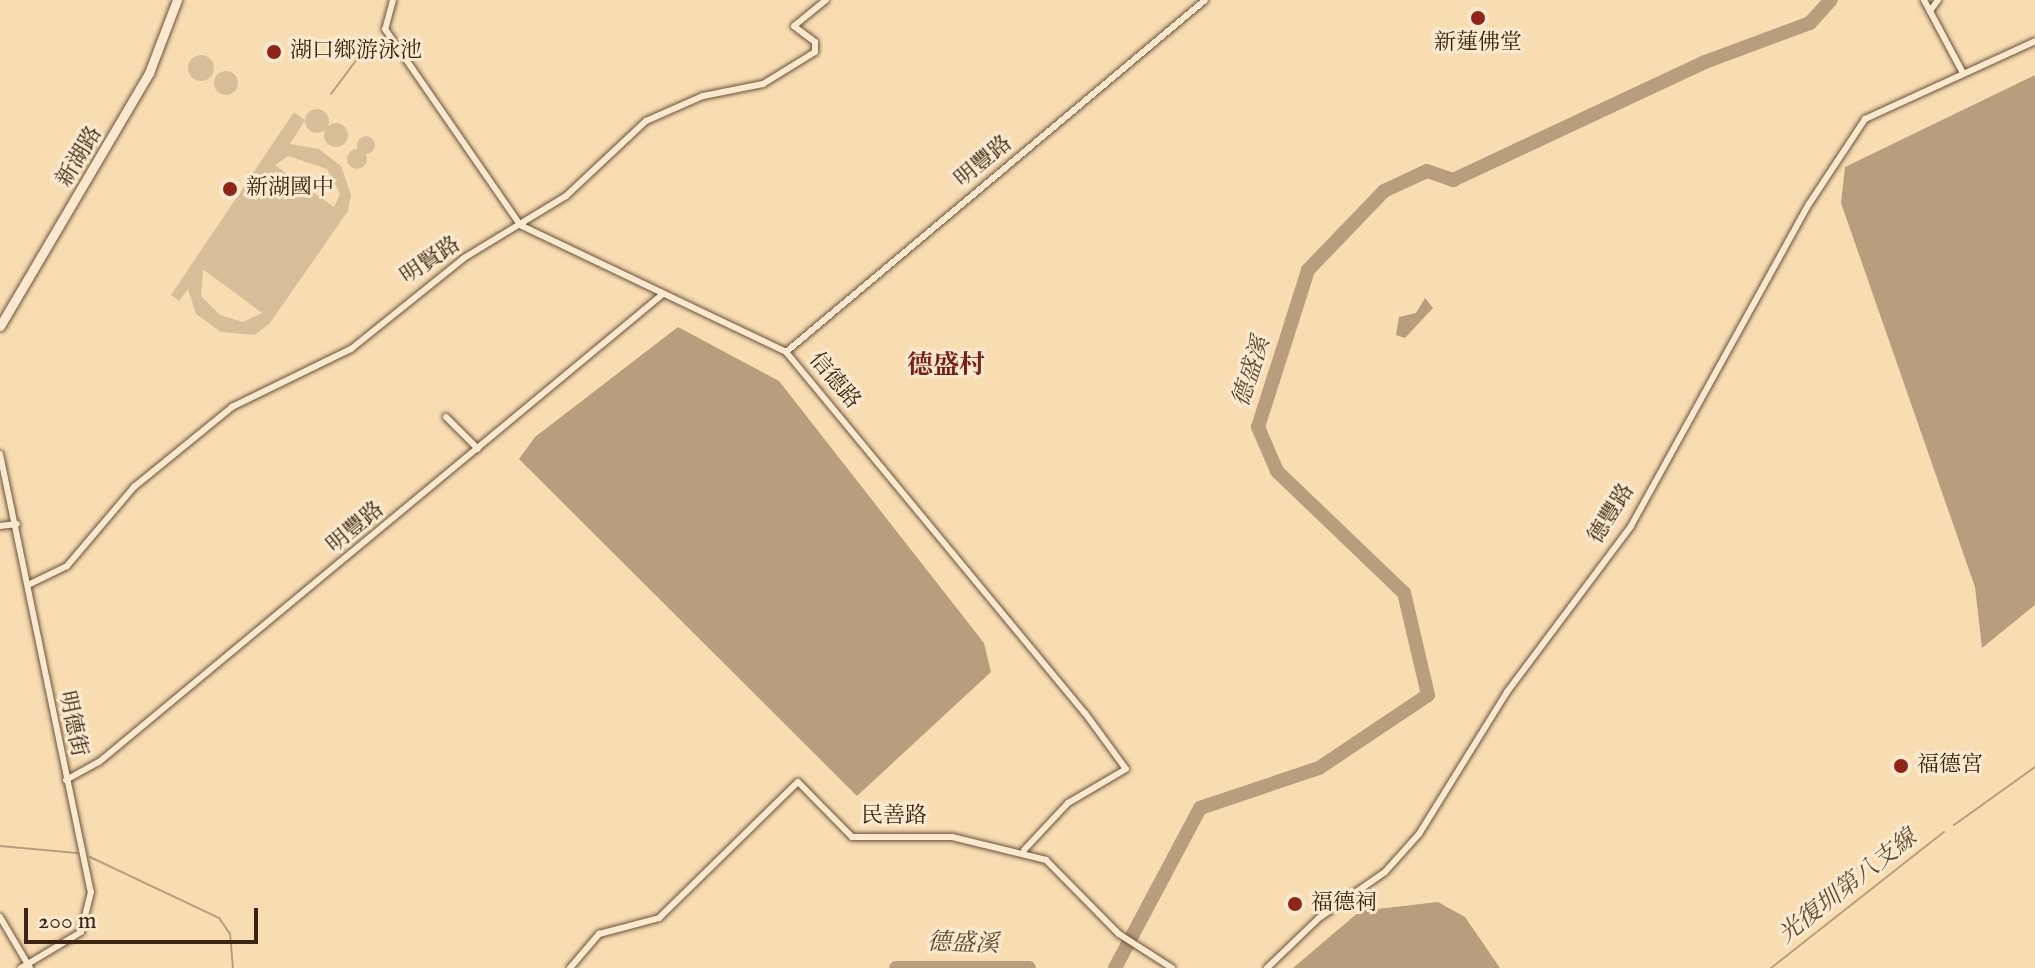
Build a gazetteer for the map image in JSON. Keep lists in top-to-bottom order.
{
  "streets": {
    "street": [
      "新湖路",
      "明豐路",
      "明賢路",
      "信德路",
      "德豐路",
      "明德街",
      "民善路"
    ]
  },
  "crossings": [
    ["明豐路", "信德路"],
    ["明豐路", "明德街"],
    ["明賢路", "信德路"],
    ["明賢路", "明德街"],
    ["信德路", "民善路"]
  ],
  "districts": ["德盛村"],
  "water": ["德盛溪", "光復圳第八支線"],
  "places": [
    "新蓮佛堂",
    "湖口鄉游泳池",
    "新湖國中",
    "福德宮",
    "福德祠"
  ],
  "scale_bar": "200 m"
}
